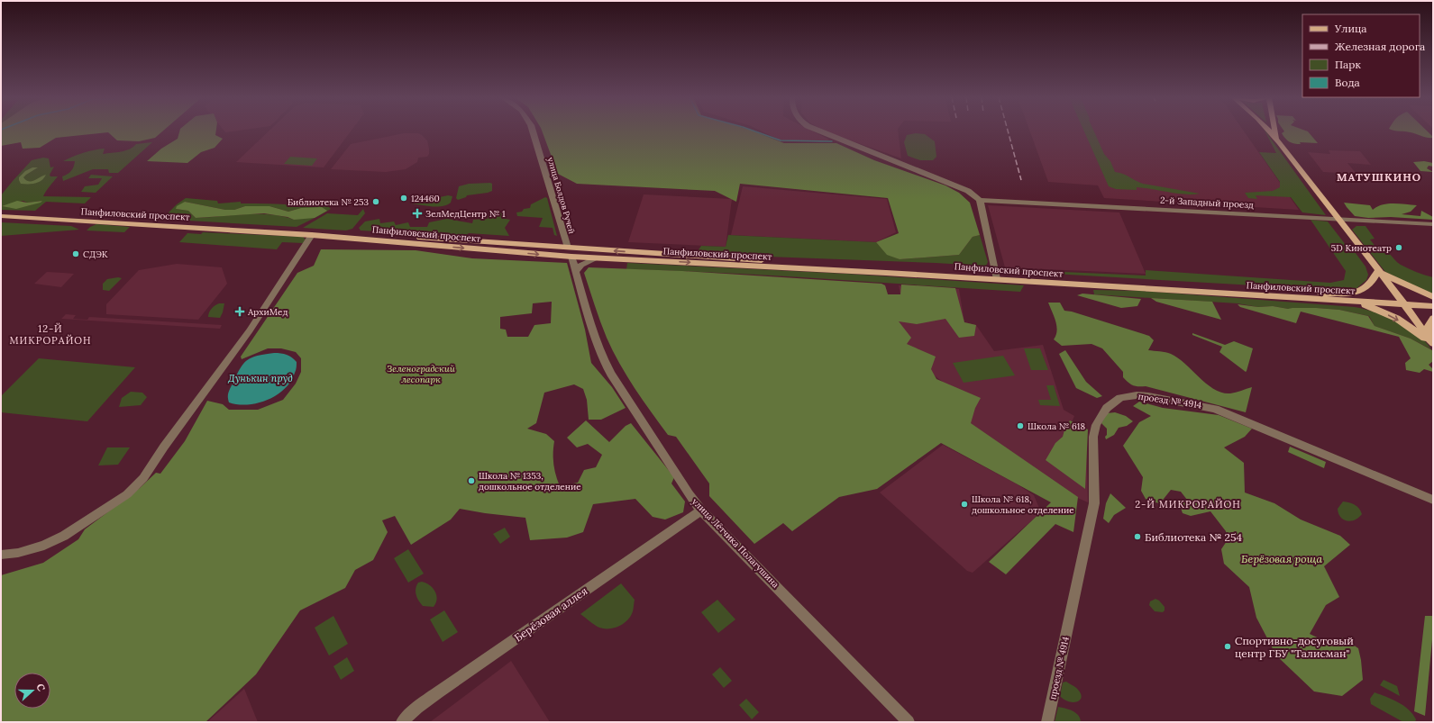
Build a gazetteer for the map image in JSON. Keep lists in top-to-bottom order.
{
  "streets": {
    "main road": ["Панфиловский проспект"],
    "street": [
      "улица Болдов Ручей",
      "2-й Западный проезд",
      "проезд № 4914",
      "улица Лётчика Полагушина",
      "Берёзовая аллея"
    ]
  },
  "crossings": [
    ["улица Болдов Ручей", "Панфиловский проспект"],
    ["улица Болдов Ручей", "улица Лётчика Полагушина"],
    ["Панфиловский проспект", "улица Лётчика Полагушина"],
    ["улица Лётчика Полагушина", "Берёзовая аллея"]
  ],
  "districts": ["МАТУШКИНО", "12-Й МИКРОРАЙОН", "2-Й МИКРОРАЙОН"],
  "water": ["Дунькин пруд"],
  "parks": ["Зеленоградский лесопарк", "Берёзовая роща"],
  "places": {
    "other": [
      "124460",
      "Библиотека № 253",
      "5D Кинотеатр",
      "СДЭК",
      "Школа № 618",
      "Школа № 1353, дошкольное отделение",
      "Школа № 618, дошкольное отделение",
      "Библиотека № 254",
      "Спортивно-досуговый центр ГБУ \"Талисман\""
    ],
    "health": ["ЗелМедЦентр № 1", "АрхиМед"]
  },
  "legend": [
    "Улица",
    "Железная дорога",
    "Парк",
    "Вода"
  ],
  "north": "right"
}
